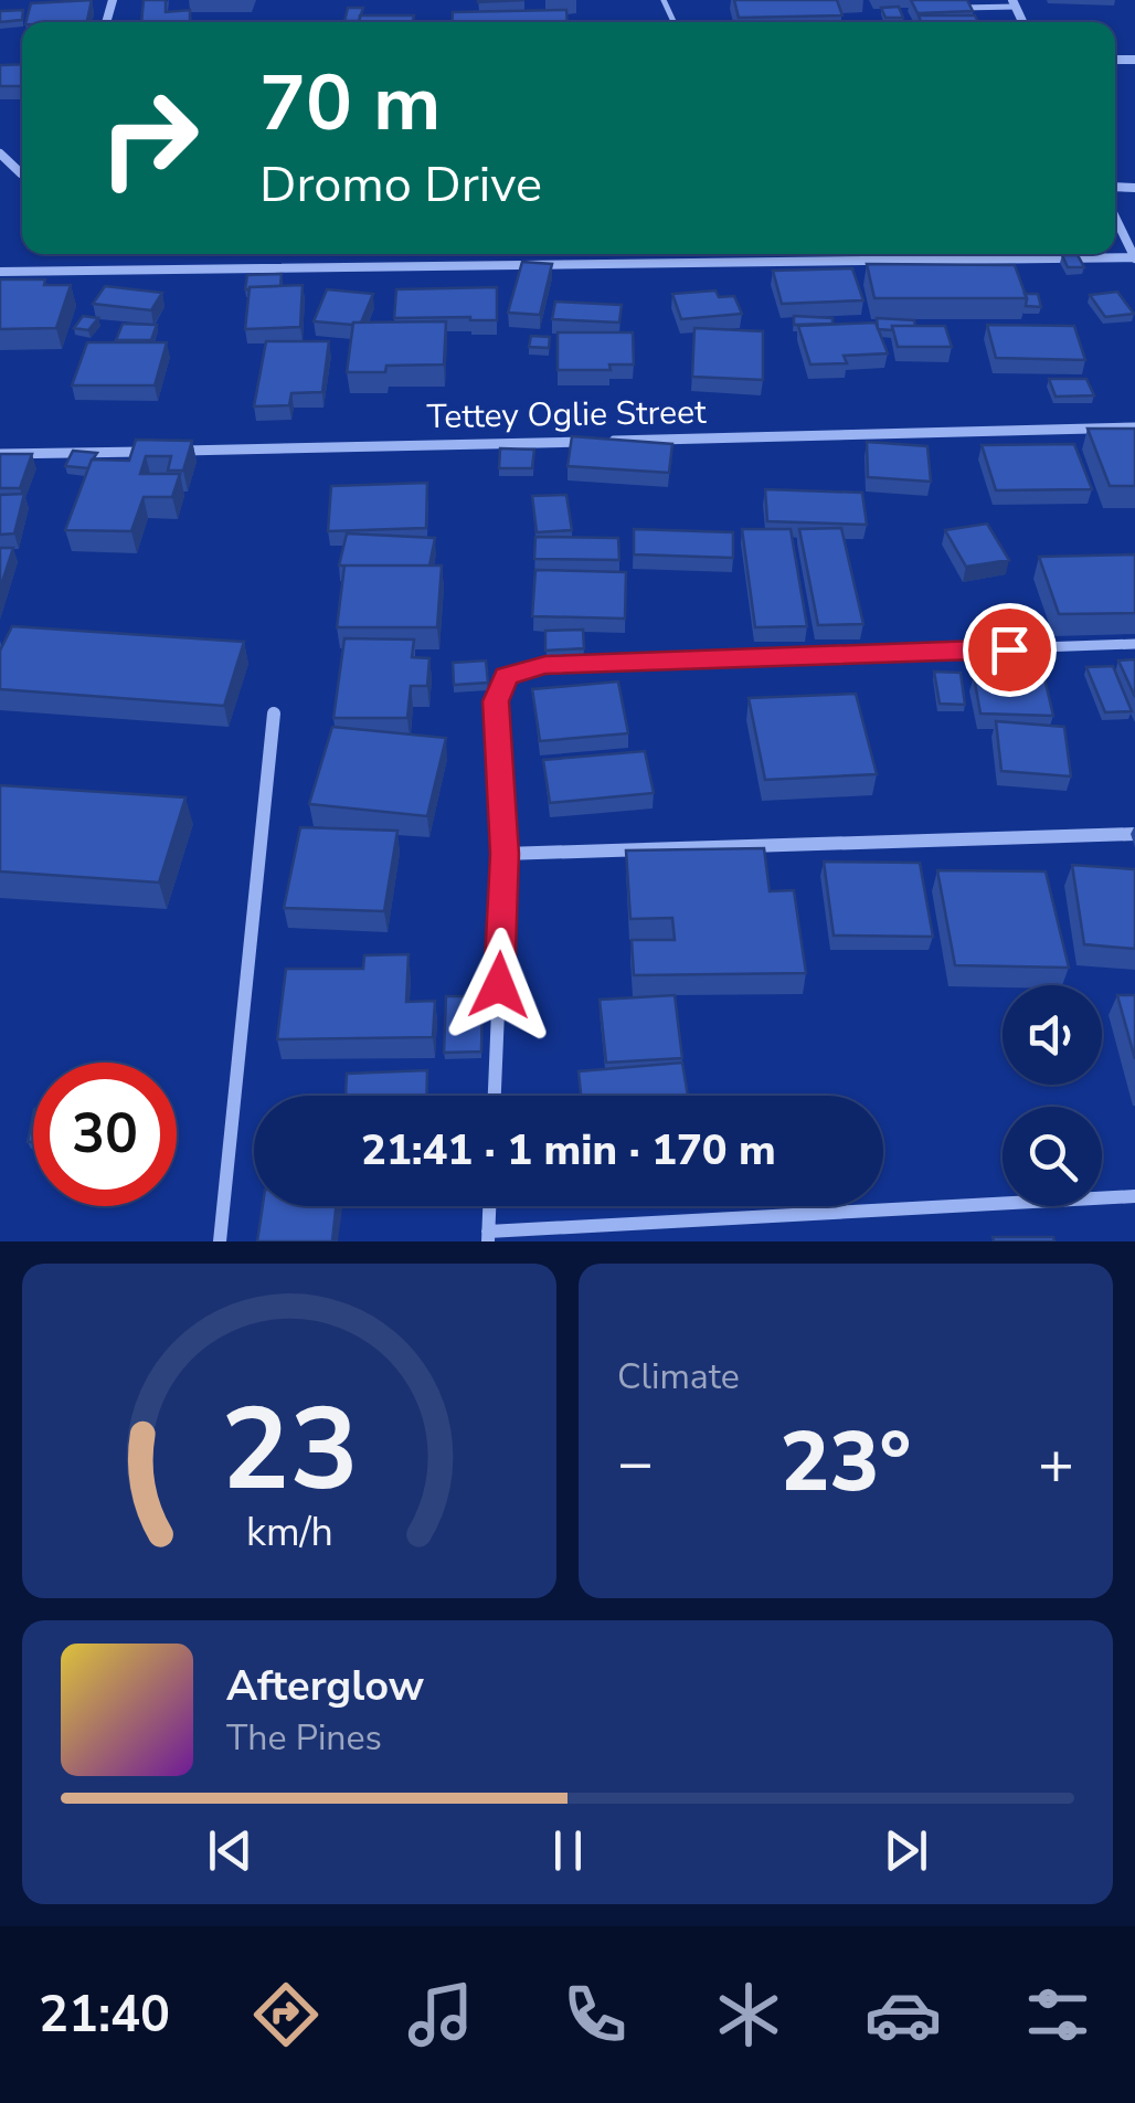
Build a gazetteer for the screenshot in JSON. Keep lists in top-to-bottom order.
{
  "streets": {
    "street": ["Tettey Oglie Street"]
  },
  "page": {
    "turn": ["70 m", "Dromo Drive"],
    "limit": "30",
    "trip": "21:41 · 1 min · 170 m",
    "tile": "Climate",
    "heat": ["−", "23°", "+"],
    "song": ["Afterglow", "The Pines"],
    "tabs": "21:40",
    "gauge": ["23", "km/h"]
  }
}
